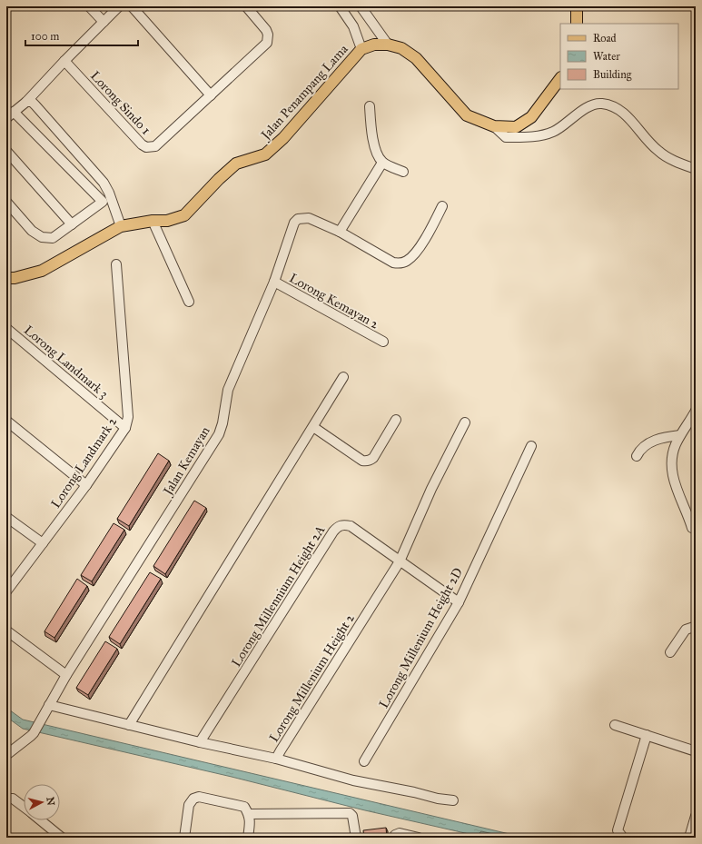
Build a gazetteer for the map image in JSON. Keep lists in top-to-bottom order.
{
  "streets": {
    "main road": ["Jalan Penampang Lama"],
    "street": [
      "Lorong Sindo 1",
      "Lorong Kemayan 2",
      "Lorong Landmark 3",
      "Jalan Kemayan",
      "Lorong Landmark 2",
      "Lorong Millennium Height 2A",
      "Lorong Millenium Height 2D",
      "Lorong Millenium Height 2"
    ]
  },
  "crossings": [
    ["Lorong Kemayan 2", "Jalan Kemayan"],
    ["Lorong Landmark 3", "Lorong Landmark 2"],
    ["Jalan Kemayan", "Lorong Millenium Height 2"],
    ["Lorong Millennium Height 2A", "Lorong Millenium Height 2"]
  ],
  "legend": ["Road", "Water", "Building"],
  "scale_bar": "100 m",
  "north": "right"
}
